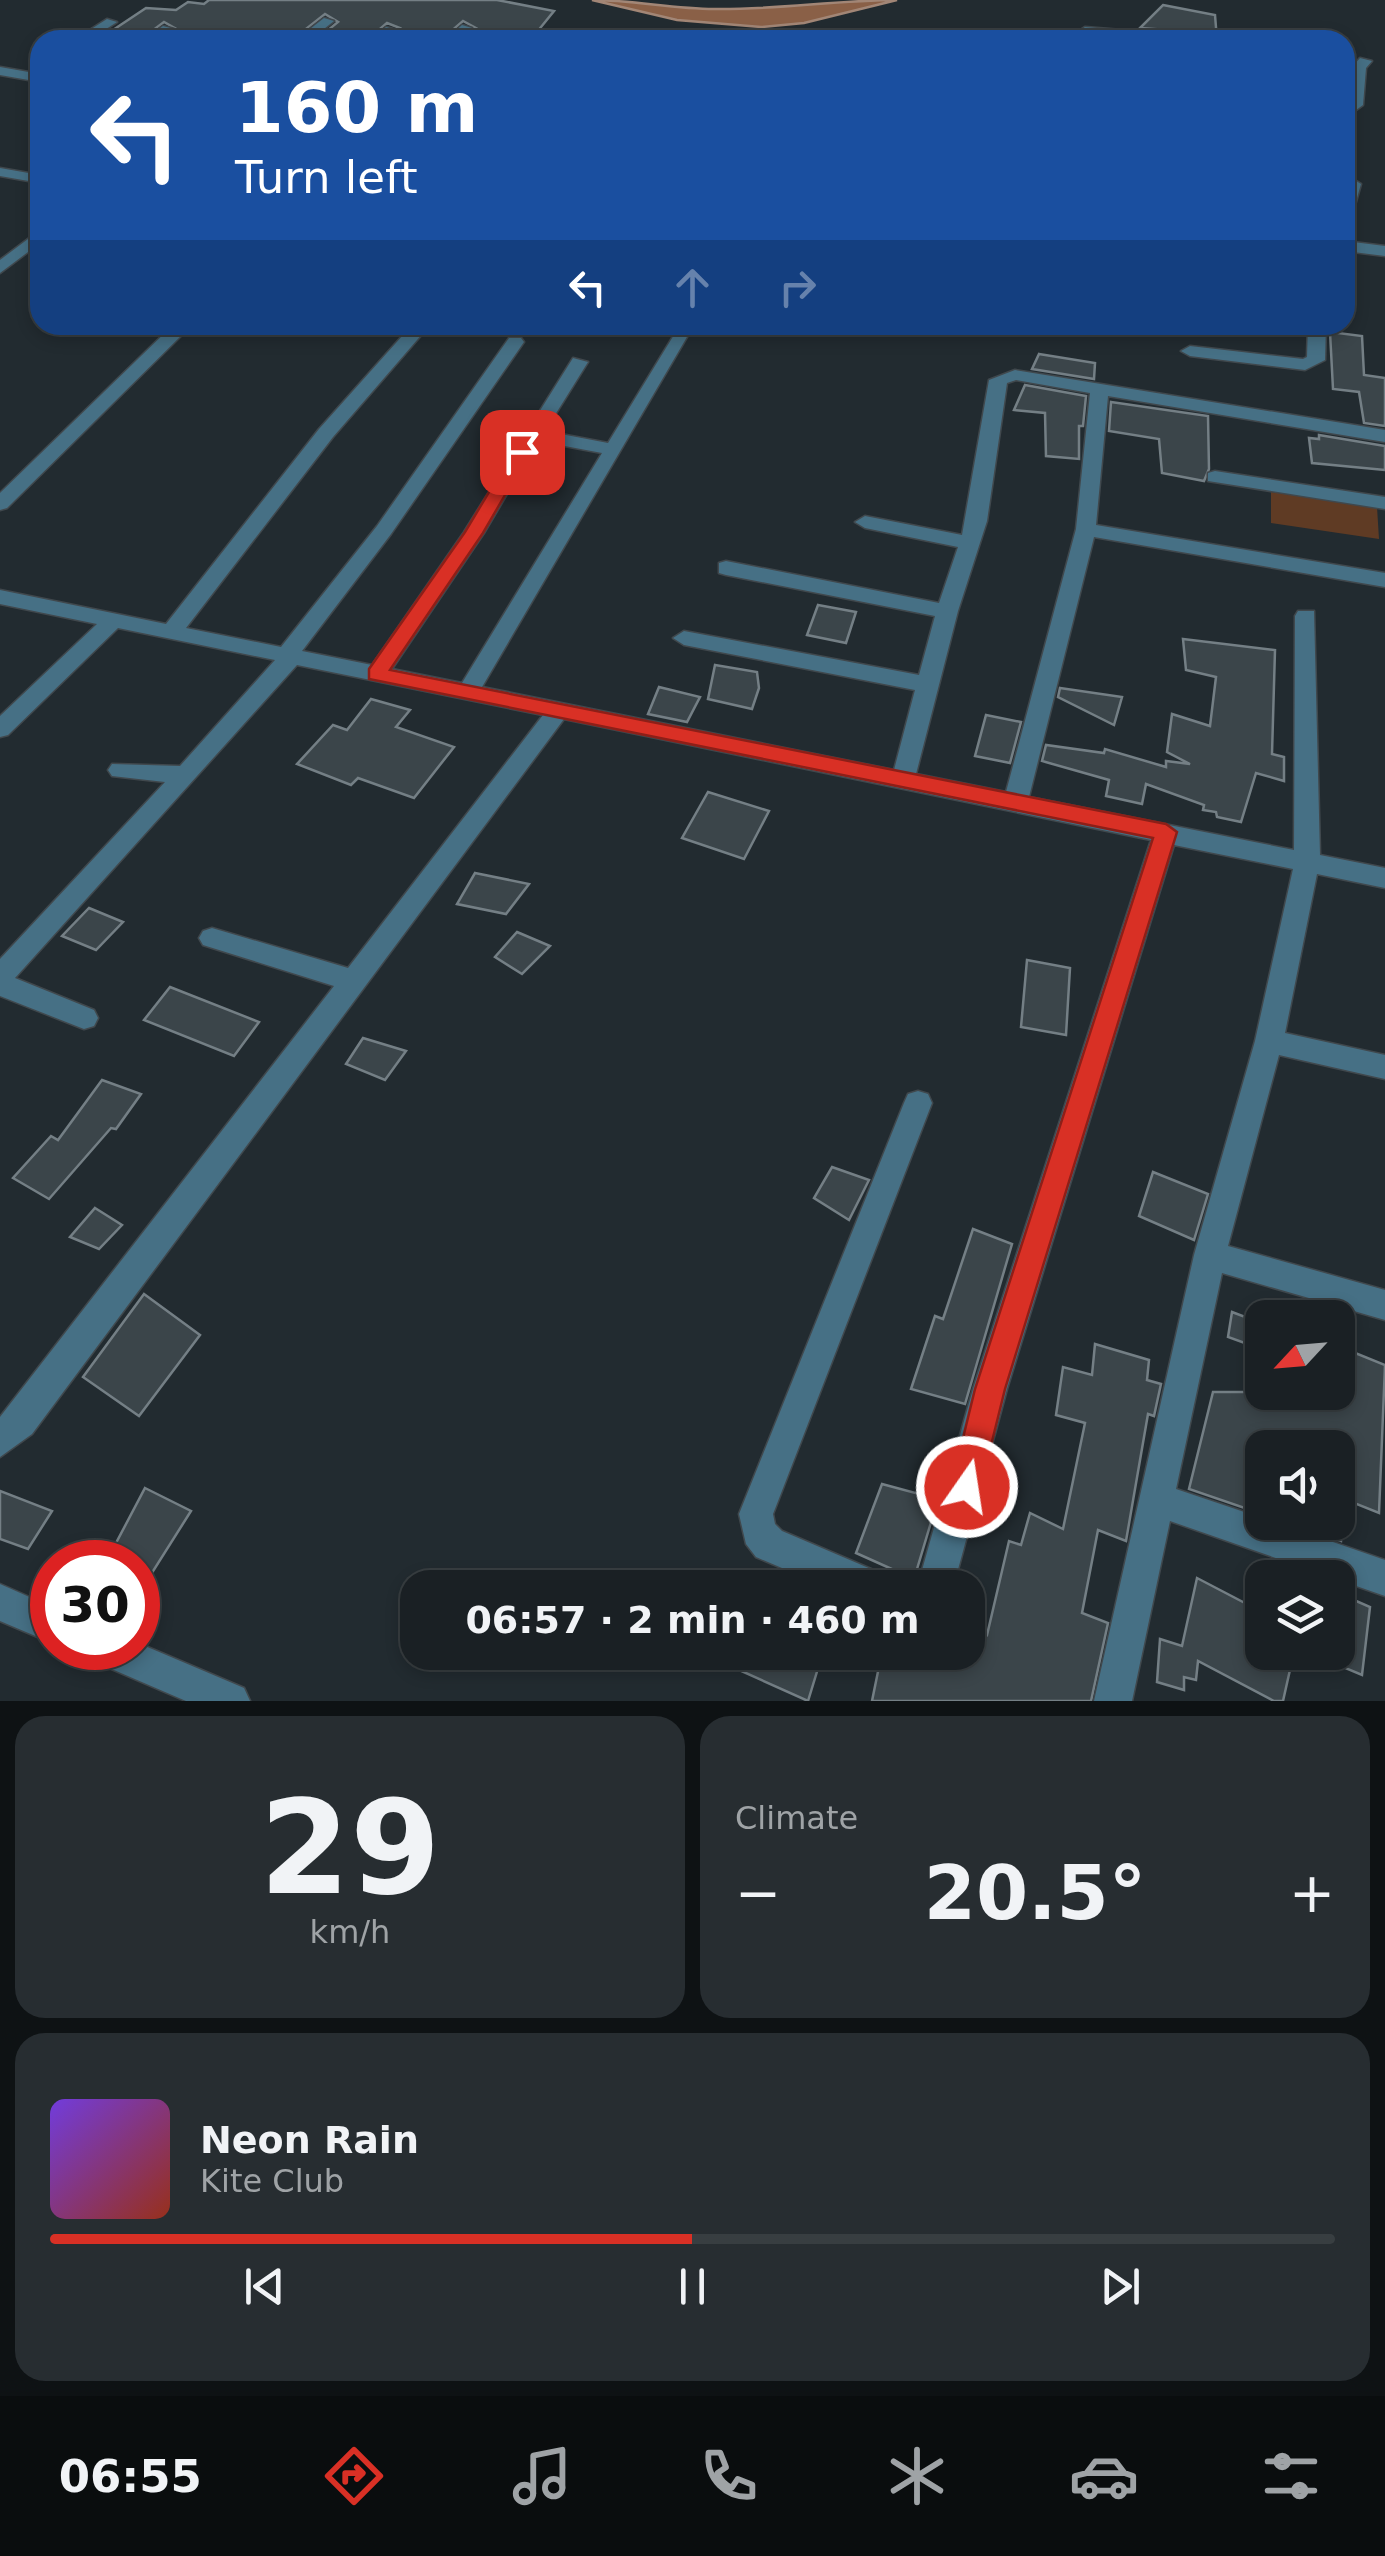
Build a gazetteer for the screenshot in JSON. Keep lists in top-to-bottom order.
{
  "north": "bottom left",
  "page": {
    "turn": ["160 m", "Turn left"],
    "limit": "30",
    "trip": "06:57 · 2 min · 460 m",
    "tile": [
      ["29", "km/h"],
      "Climate"
    ],
    "heat": ["−", "20.5°", "+"],
    "song": ["Neon Rain", "Kite Club"],
    "tabs": "06:55"
  }
}
